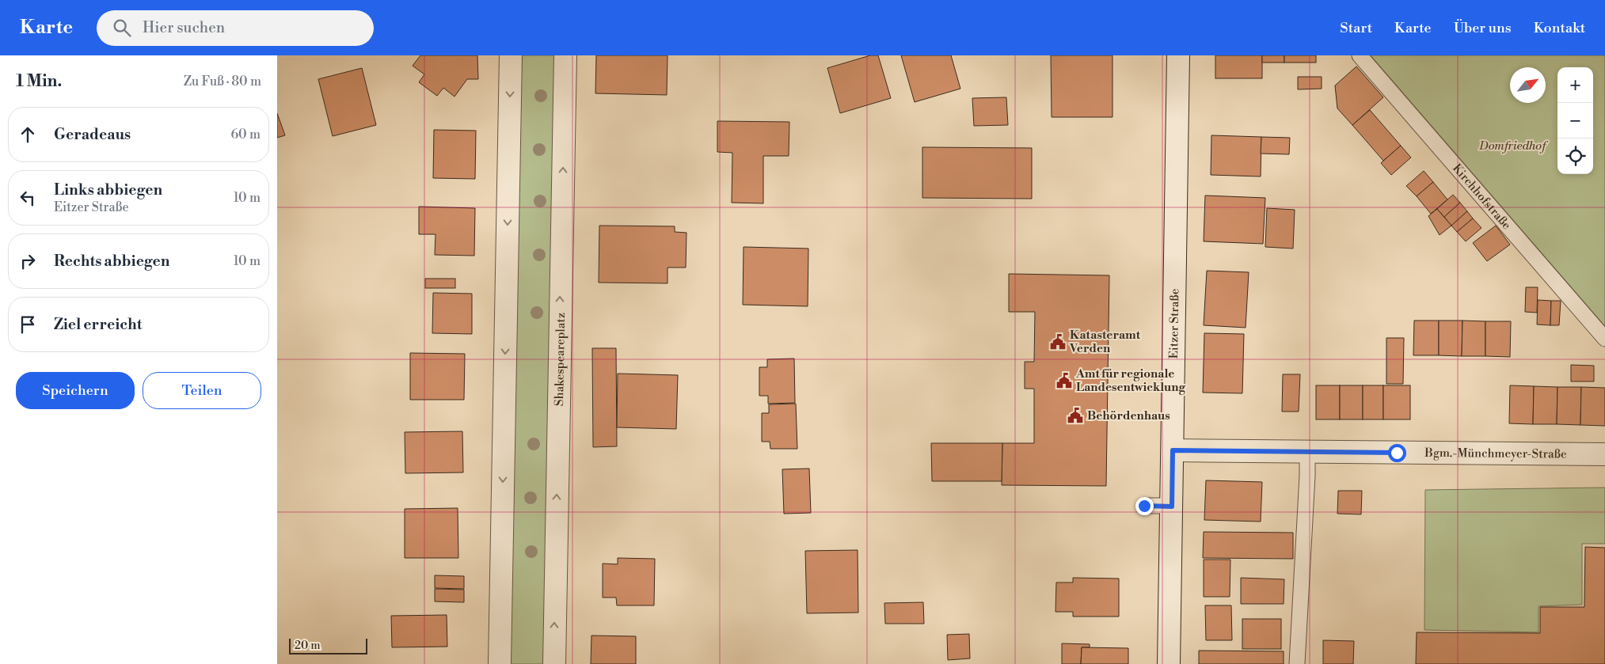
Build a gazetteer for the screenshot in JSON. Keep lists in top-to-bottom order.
{
  "streets": {
    "street": ["Eitzer Straße", "Shakespeareplatz", "Bgm.-Münchmeyer-Straße"],
    "lane": ["Kirchhofstraße"]
  },
  "crossings": [
    ["Eitzer Straße", "Bgm.-Münchmeyer-Straße"]
  ],
  "parks": ["Domfriedhof"],
  "places": {
    "public building": ["Katasteramt Verden", "Amt für regionale Landesentwicklung", "Behördenhaus"]
  },
  "scale_bar": "20 m",
  "north": "top right",
  "page": {
    "header": "Karte",
    "search": "Hier suchen",
    "nav": [
      "Start",
      "Karte",
      "Über uns",
      "Kontakt"
    ],
    "heading": ["1 Min.", "Zu Fuß · 80 m"],
    "map_buttons": ["+", "−"],
    "list": [
      ["Geradeaus", "60 m"],
      ["Links abbiegen", "Eitzer Straße", "10 m"],
      ["Rechts abbiegen", "10 m"],
      "Ziel erreicht"
    ],
    "buttons": ["Speichern", "Teilen"],
    "scale": "20 m"
  }
}
